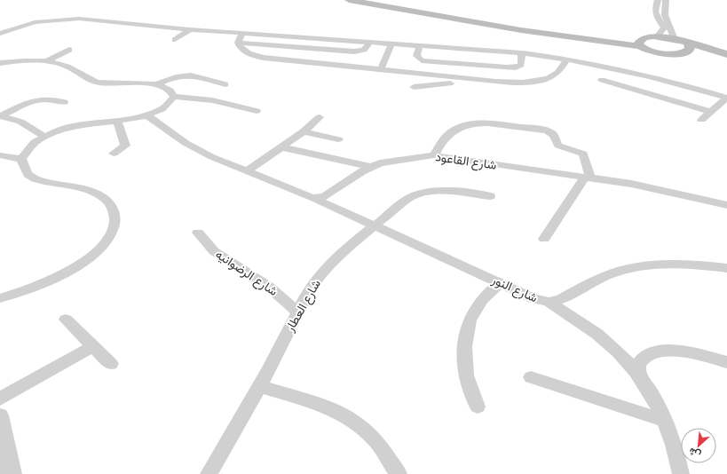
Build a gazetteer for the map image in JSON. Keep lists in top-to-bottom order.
{
  "streets": {
    "street": [
      "شارع القاعود",
      "شارع الرضوانيه",
      "شارع النور",
      "شارع العطار"
    ]
  },
  "crossings": [
    ["شارع القاعود", "شارع النور"],
    ["شارع الرضوانيه", "شارع العطار"],
    ["شارع النور", "شارع العطار"]
  ],
  "north": "bottom left"
}
